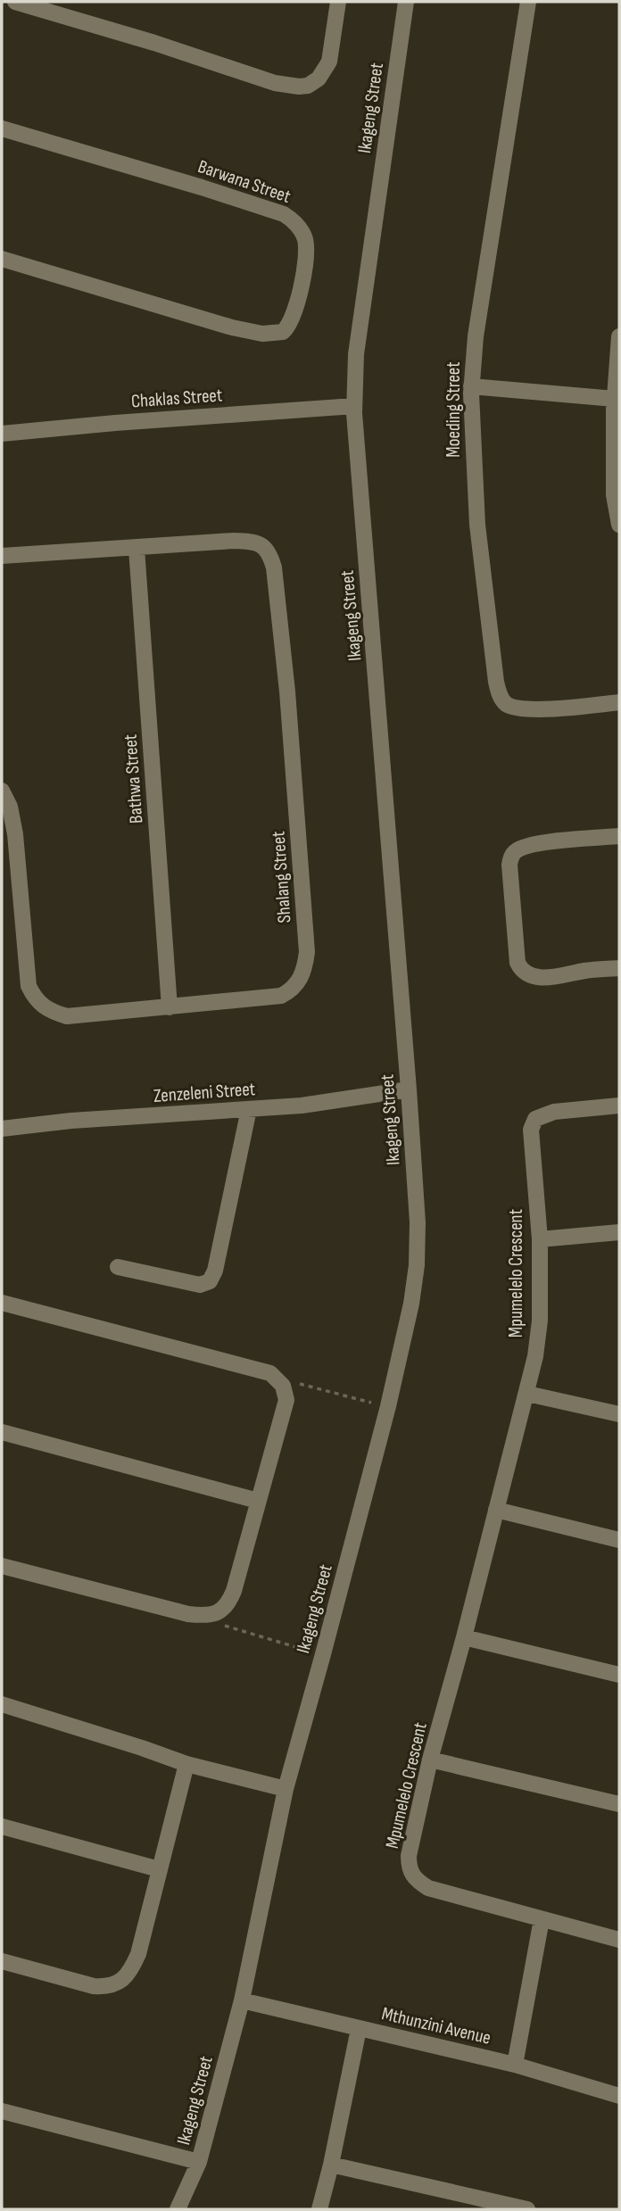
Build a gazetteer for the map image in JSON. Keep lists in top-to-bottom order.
{
  "streets": {
    "street": [
      "Ikageng Street",
      "Barwana Street",
      "Chaklas Street",
      "Moeding Street",
      "Bathwa Street",
      "Shalang Street",
      "Zenzeleni Street",
      "Mpumelelo Crescent",
      "Mthunzini Avenue"
    ]
  },
  "crossings": [
    ["Ikageng Street", "Chaklas Street"],
    ["Ikageng Street", "Zenzeleni Street"],
    ["Ikageng Street", "Mthunzini Avenue"],
    ["Bathwa Street", "Shalang Street"]
  ]
}
